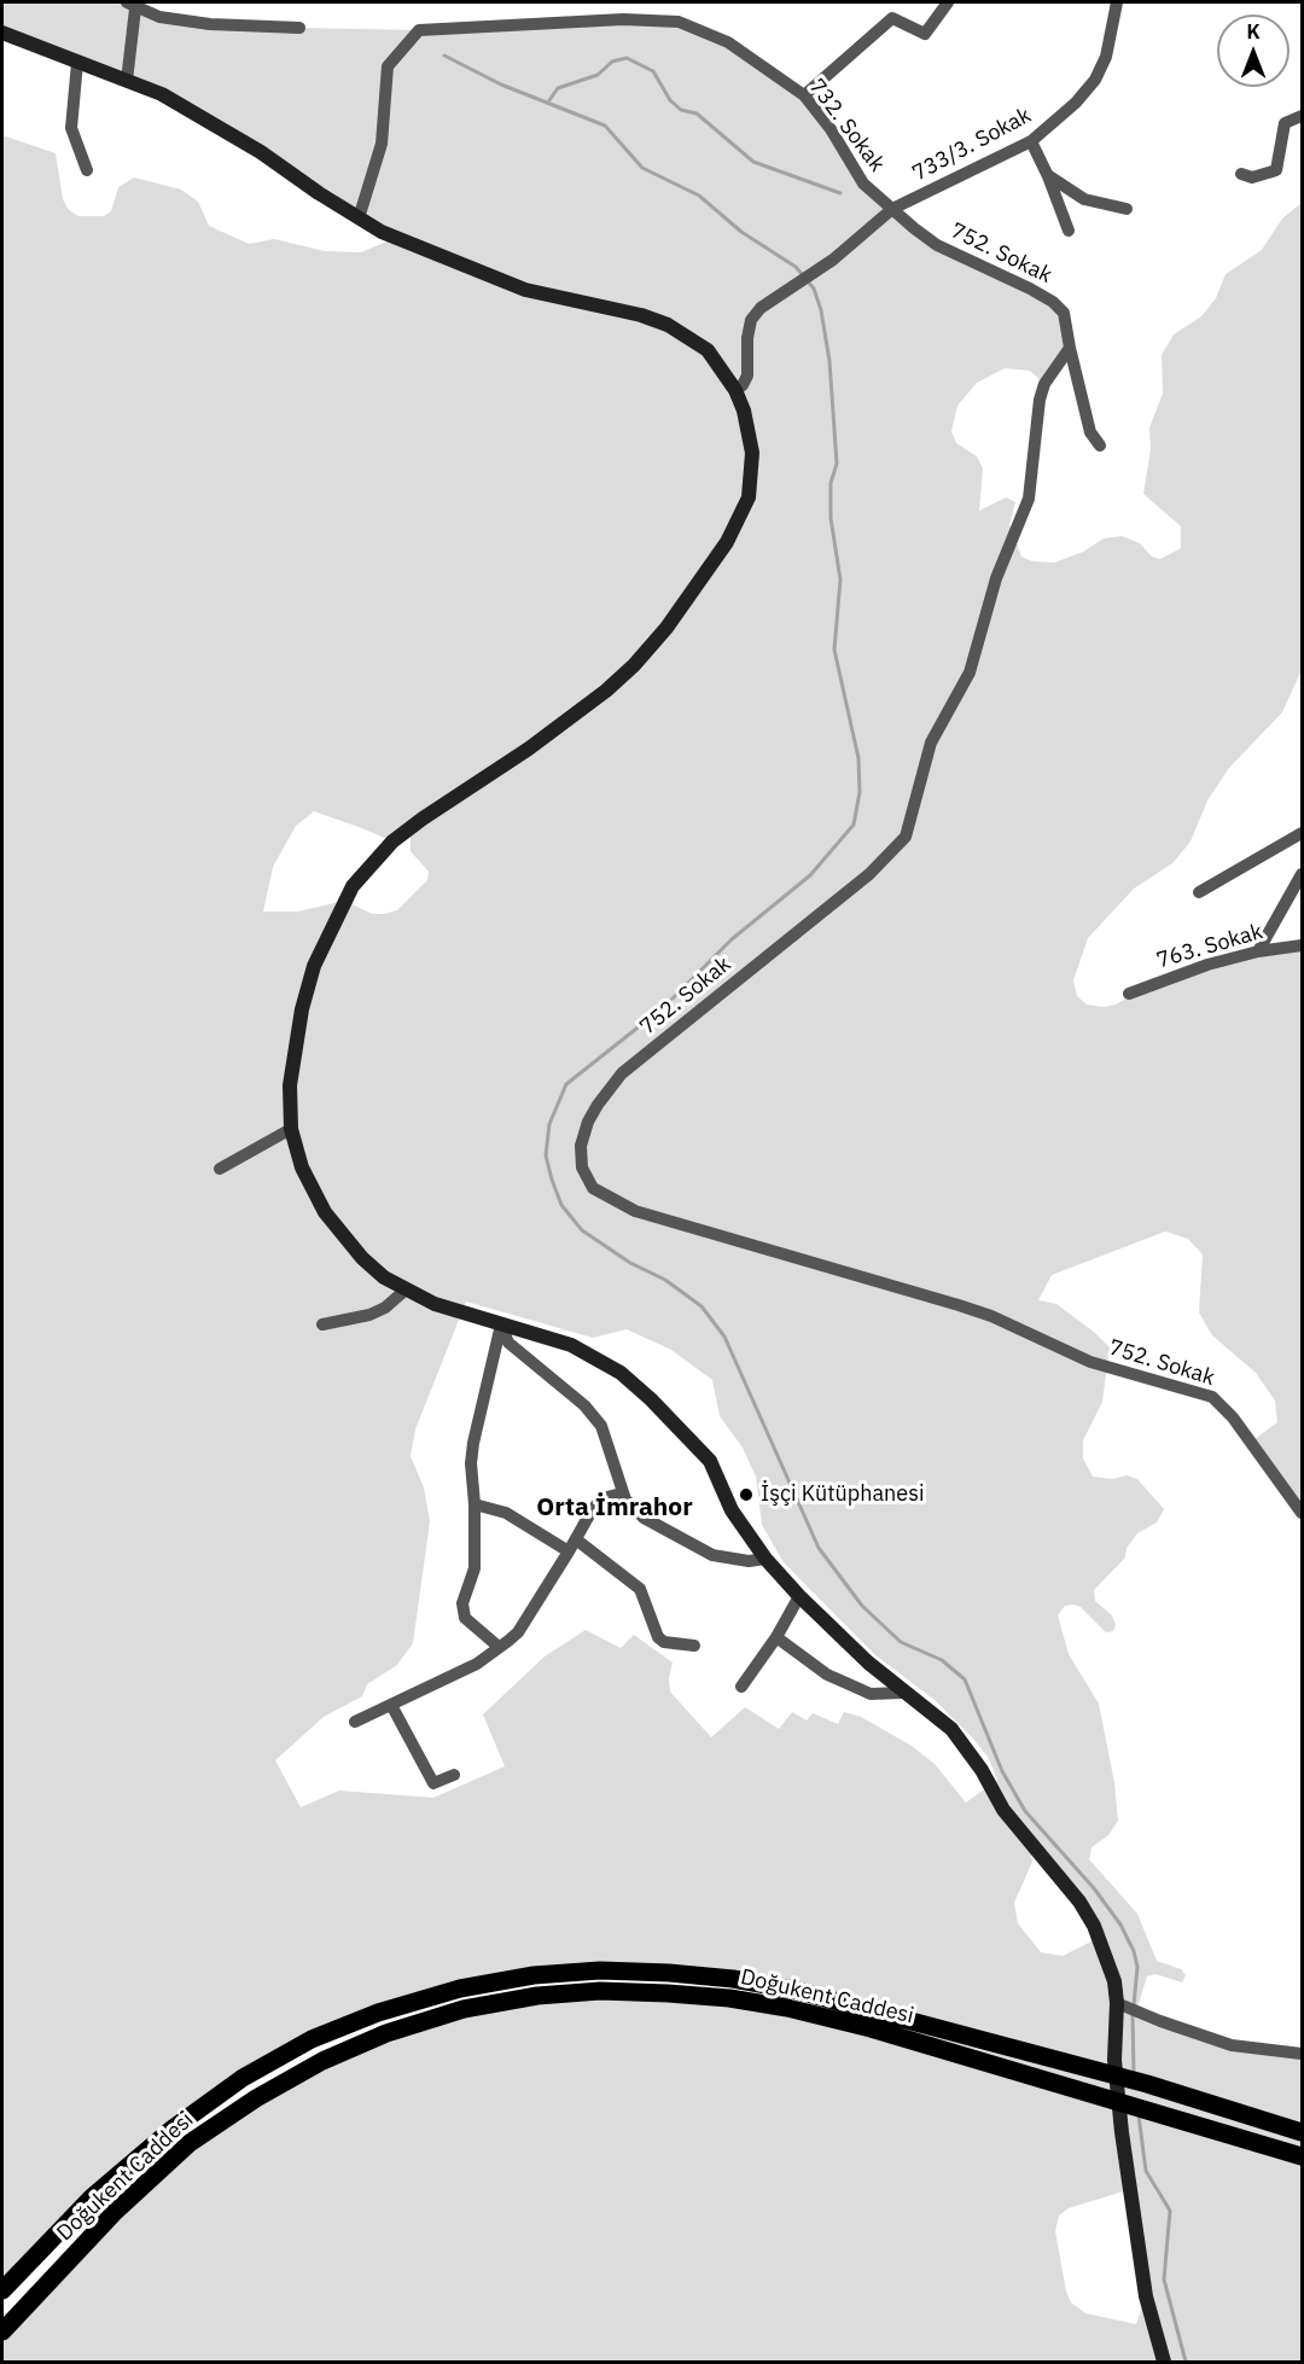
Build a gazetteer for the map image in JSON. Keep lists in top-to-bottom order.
{
  "streets": {
    "main road": ["Doğukent Caddesi"],
    "street": [
      "732. Sokak",
      "733/3. Sokak",
      "752. Sokak",
      "763. Sokak"
    ]
  },
  "crossings": [
    ["732. Sokak", "733/3. Sokak"],
    ["732. Sokak", "752. Sokak"],
    ["733/3. Sokak", "752. Sokak"]
  ],
  "districts": ["Orta İmrahor"],
  "places": ["İşçi Kütüphanesi"],
  "north": "top"
}
